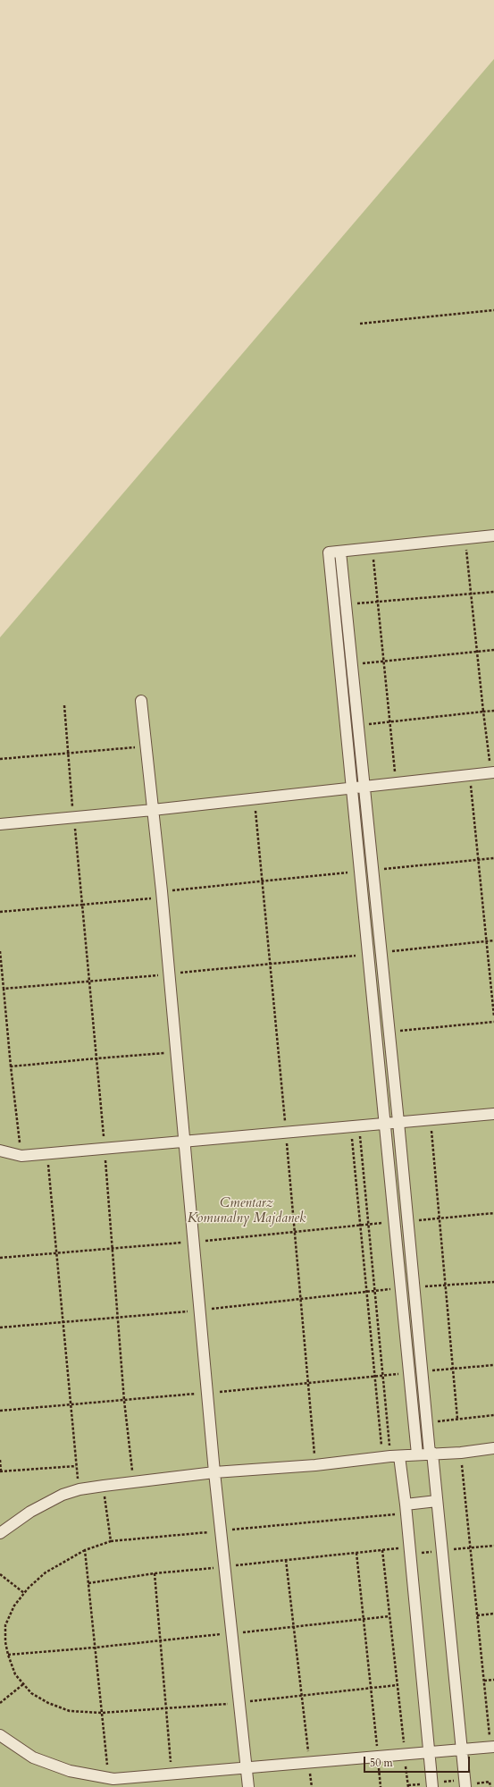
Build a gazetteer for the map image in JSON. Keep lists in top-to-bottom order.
{
  "parks": ["Cmentarz Komunalny Majdanek"],
  "scale_bar": "50 m"
}
